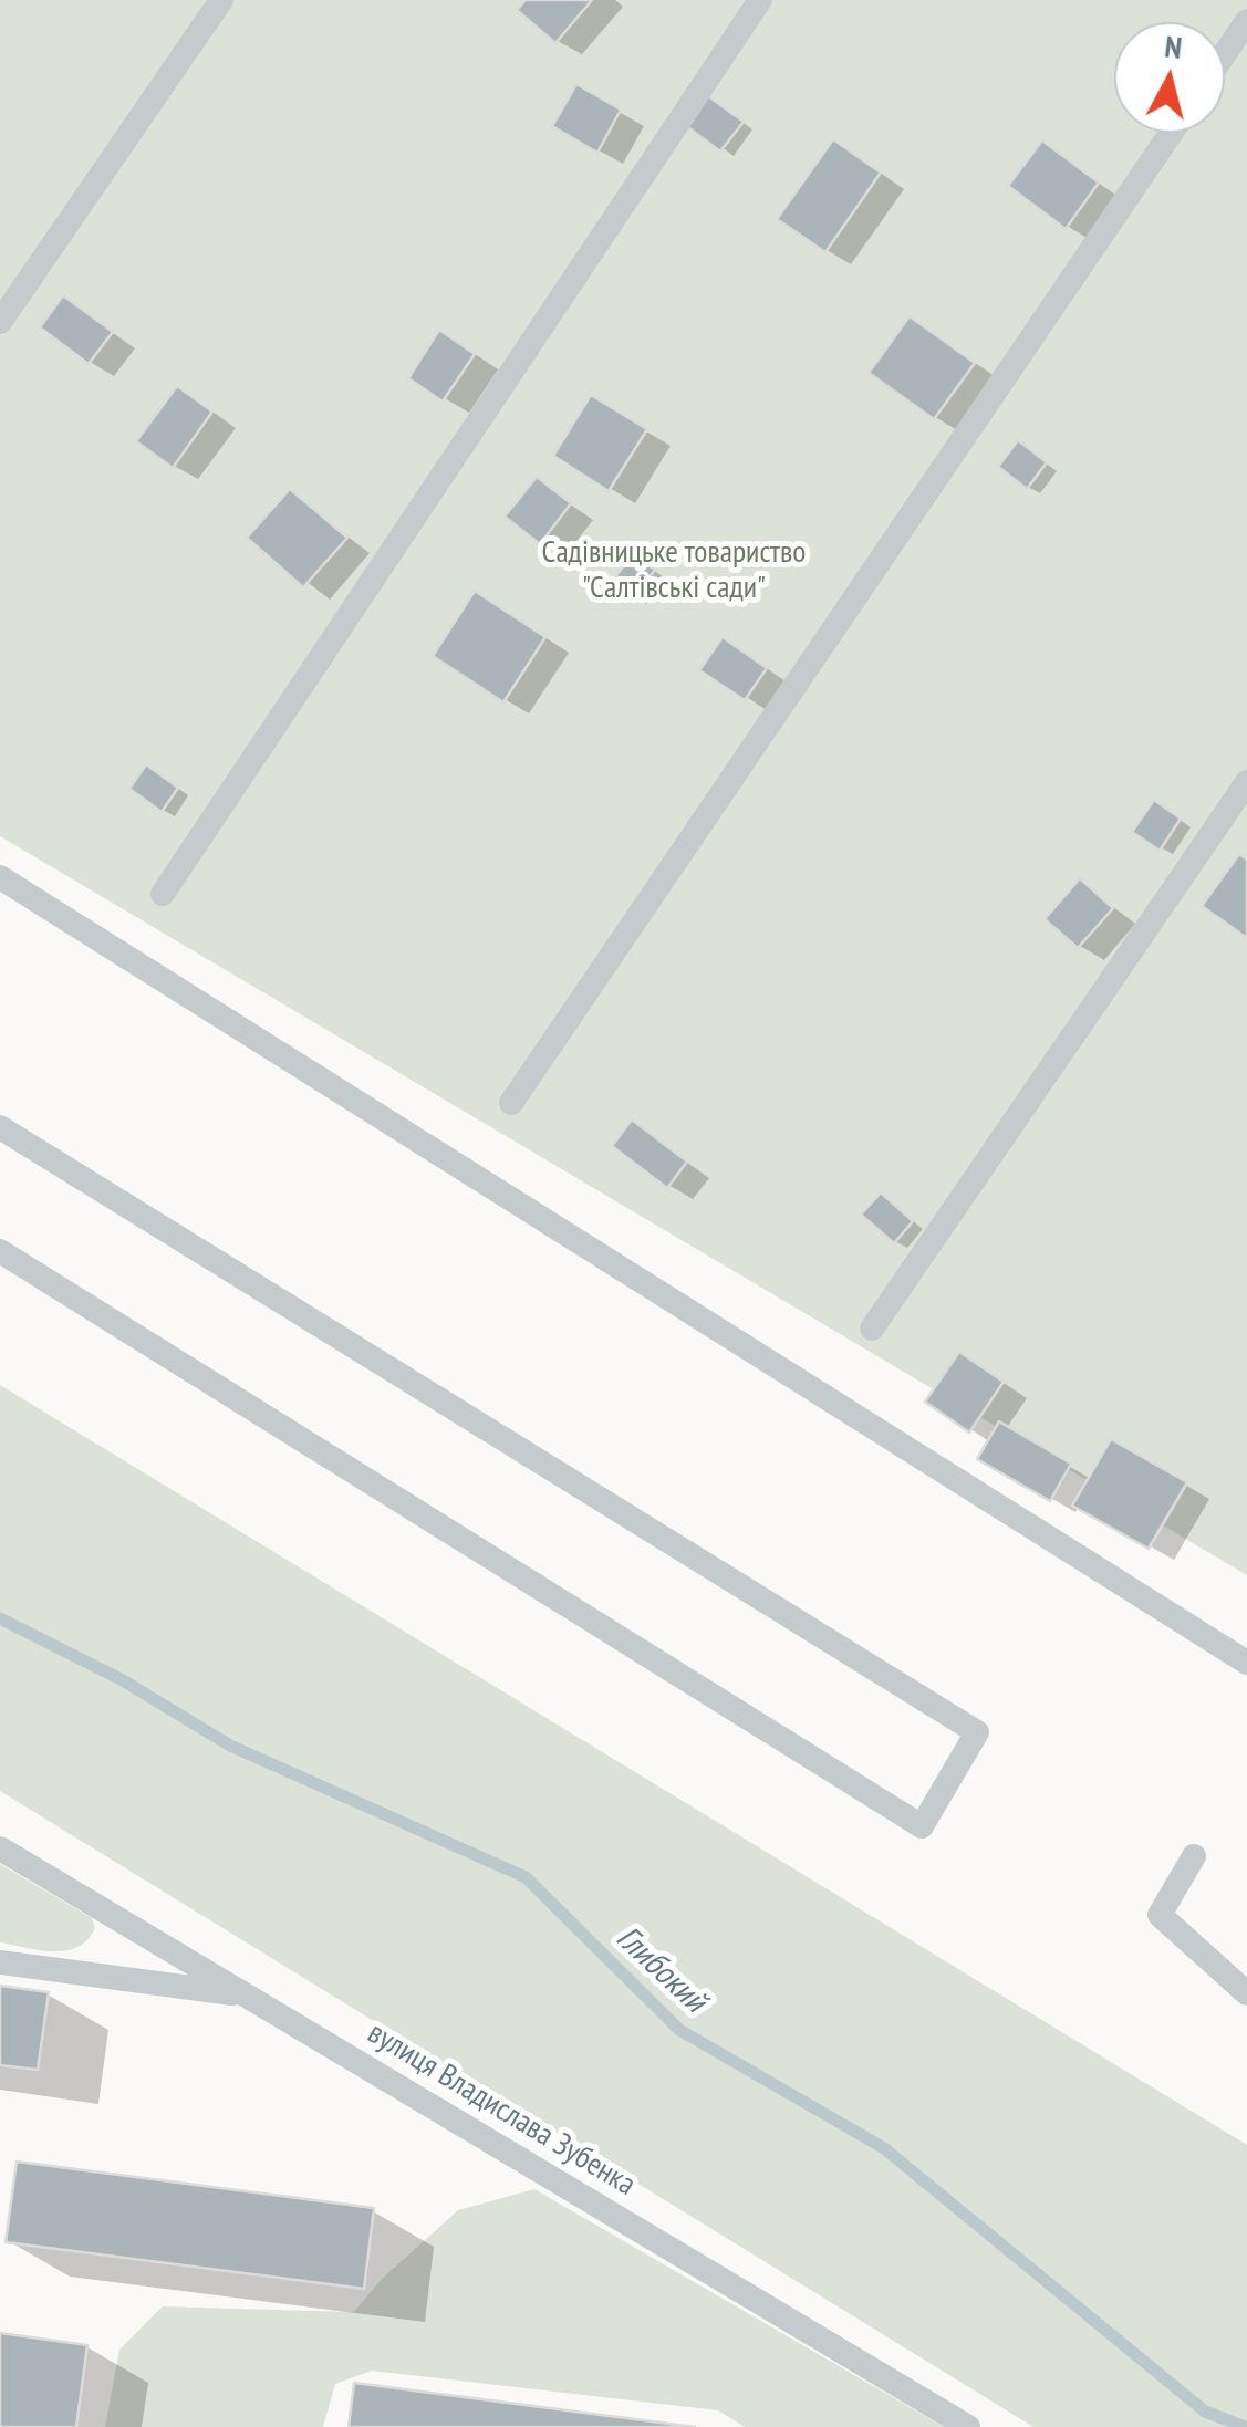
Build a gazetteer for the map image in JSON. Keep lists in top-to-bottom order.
{
  "streets": {
    "lane": ["вулиця Владислава Зубенка"]
  },
  "water": ["Глибокий"],
  "parks": ["Садівницьке товариство \"Салтівські сади\""],
  "north": "top"
}
